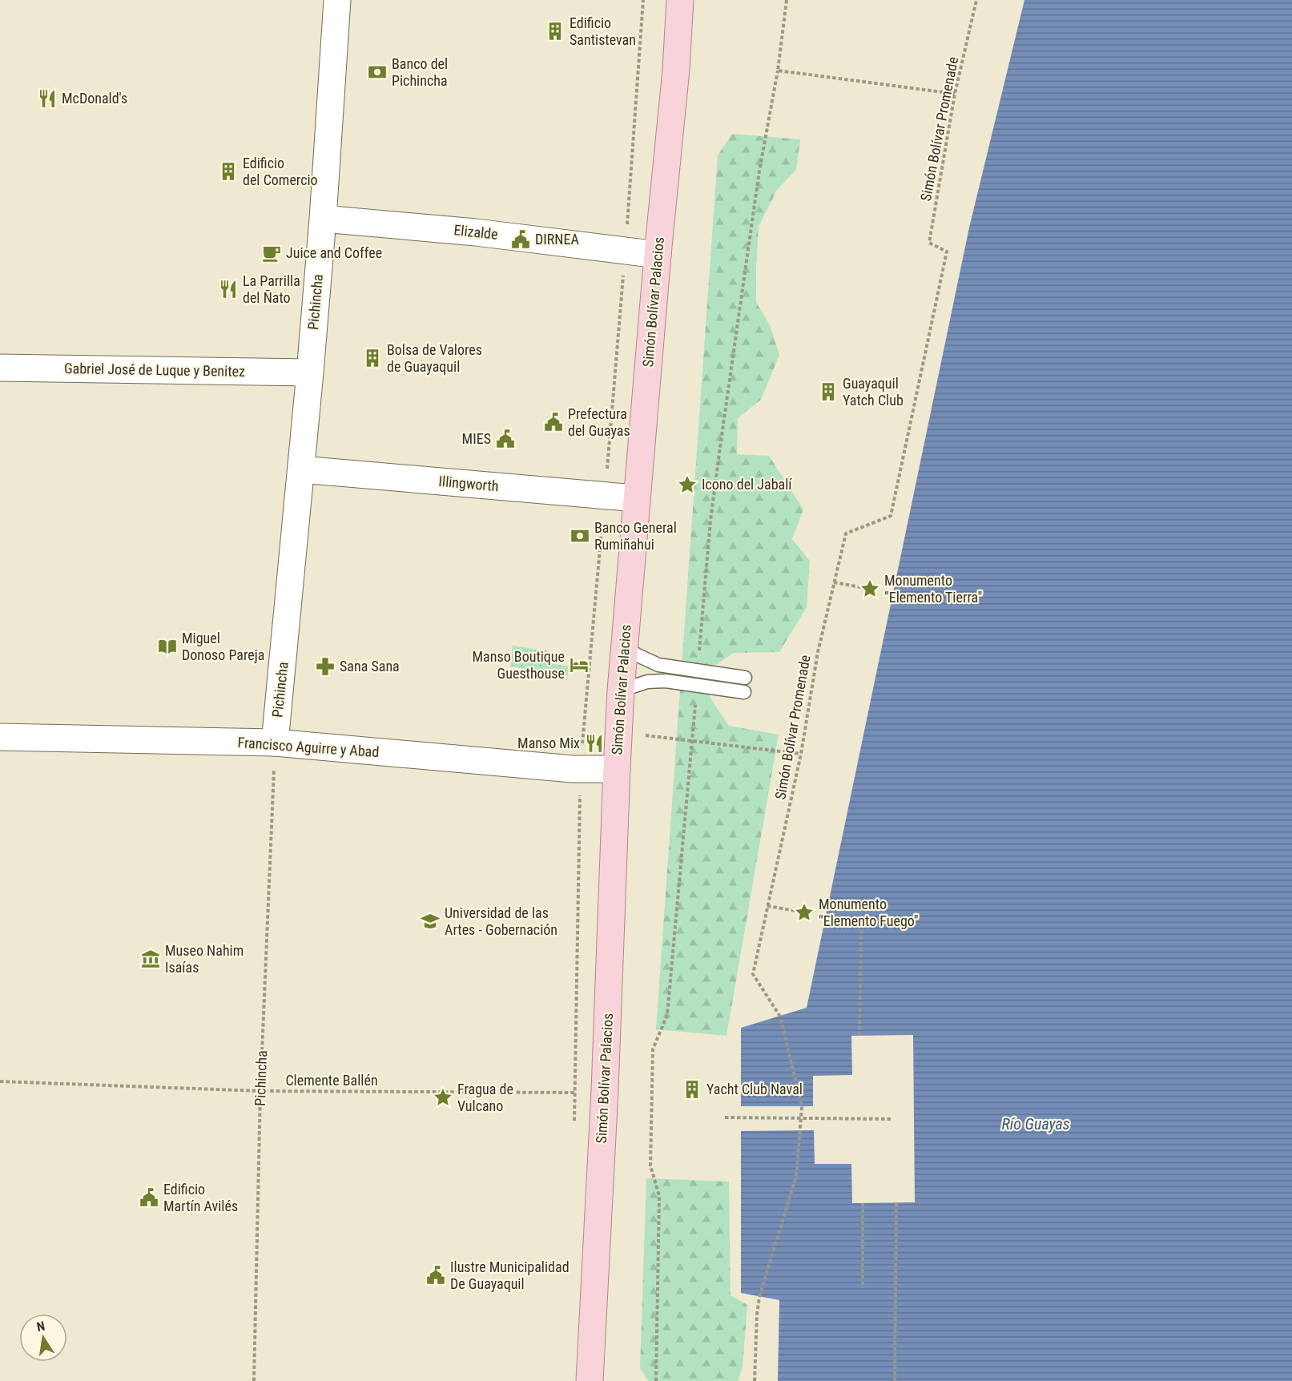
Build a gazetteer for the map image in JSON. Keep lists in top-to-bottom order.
{
  "streets": {
    "main road": ["Simón Bolívar Palacios"],
    "street": [
      "Elizalde",
      "Pichincha",
      "Gabriel José de Luque y Benitez",
      "Illingworth",
      "Francisco Aguirre y Abad"
    ],
    "path": ["Simón Bolívar Promenade", "Clemente Ballén"]
  },
  "crossings": [
    ["Elizalde", "Pichincha"],
    ["Elizalde", "Simón Bolívar Palacios"],
    ["Pichincha", "Gabriel José de Luque y Benitez"],
    ["Pichincha", "Illingworth"],
    ["Pichincha", "Francisco Aguirre y Abad"],
    ["Pichincha", "Clemente Ballén"],
    ["Simón Bolívar Palacios", "Illingworth"],
    ["Simón Bolívar Palacios", "Francisco Aguirre y Abad"],
    ["Simón Bolívar Palacios", "Clemente Ballén"]
  ],
  "water": ["Río Guayas"],
  "places": {
    "building": [
      "Edificio Santistevan",
      "Edificio del Comercio",
      "Bolsa de Valores de Guayaquil",
      "Guayaquil Yatch Club",
      "Yacht Club Naval"
    ],
    "bank": ["Banco del Pichincha", "Banco General Rumiñahui"],
    "restaurant": ["McDonald's", "La Parrilla del Ñato", "Manso Mix"],
    "public building": [
      "DIRNEA",
      "Prefectura del Guayas",
      "MIES",
      "Edificio Martín Avilés",
      "Ilustre Municipalidad De Guayaquil"
    ],
    "cafe": ["Juice and Coffee"],
    "place": [
      "Icono del Jabalí",
      "Monumento \"Elemento Tierra\"",
      "Monumento \"Elemento Fuego\"",
      "Fragua de Vulcano"
    ],
    "library": ["Miguel Donoso Pareja"],
    "hotel": ["Manso Boutique Guesthouse"],
    "pharmacy": ["Sana Sana"],
    "school or university": ["Universidad de las Artes - Gobernación"],
    "museum": ["Museo Nahim Isaías"]
  },
  "north": "top"
}
